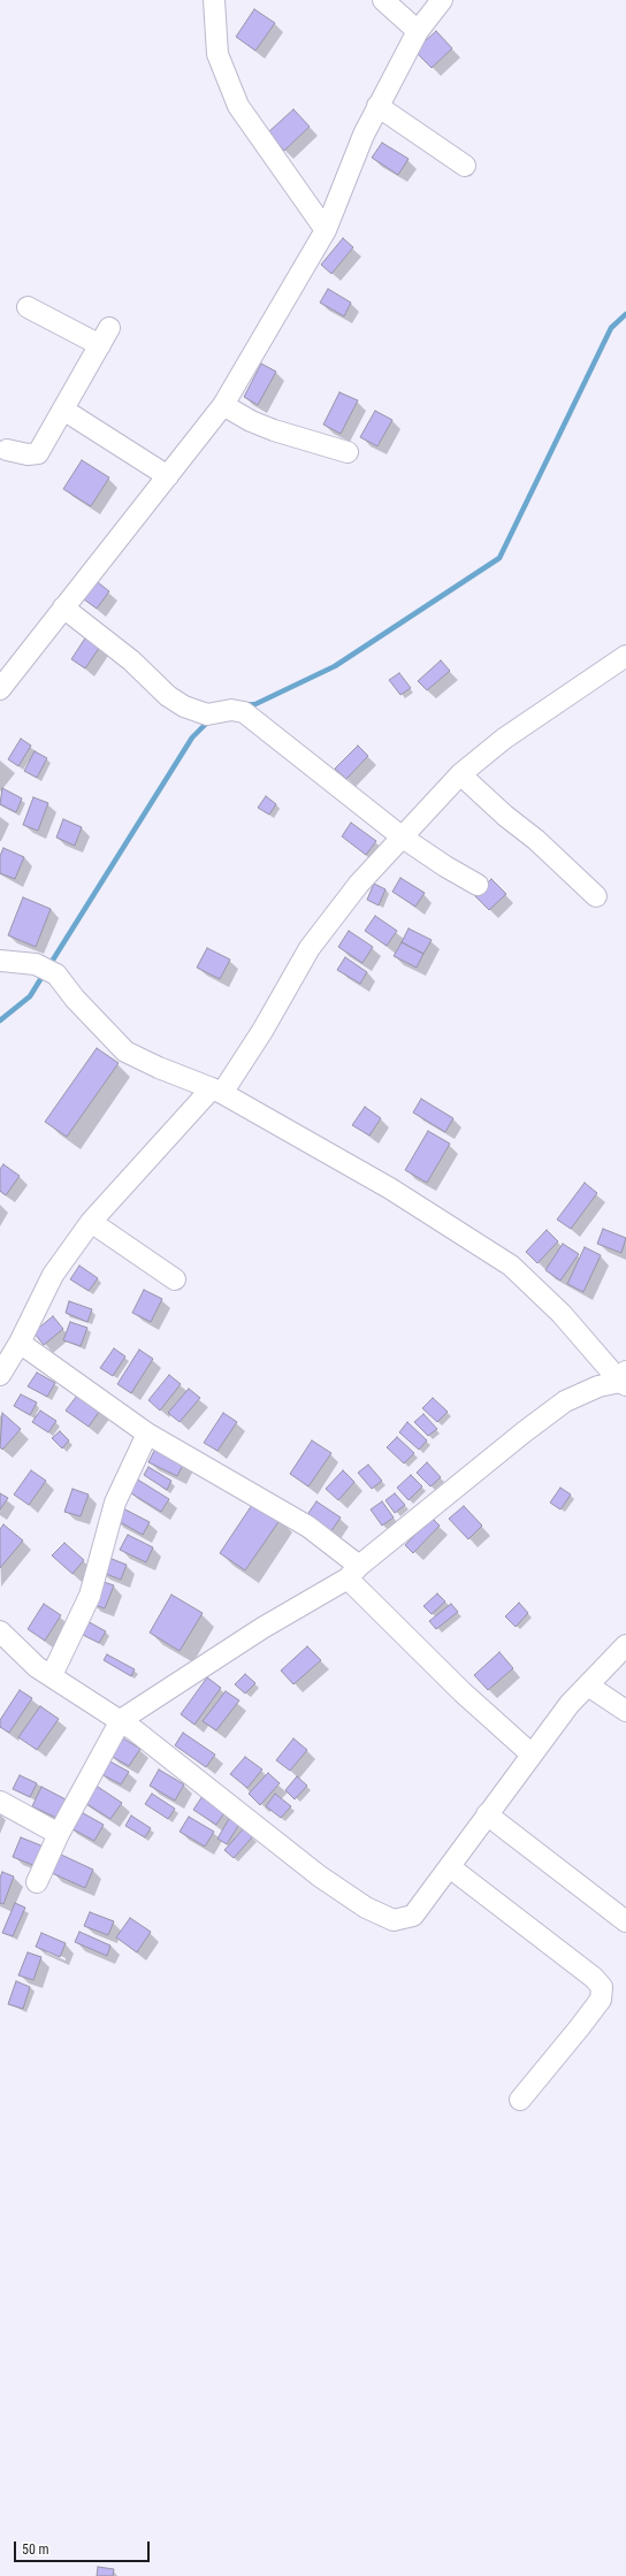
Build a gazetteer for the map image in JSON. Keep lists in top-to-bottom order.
{
  "scale_bar": "50 m"
}
